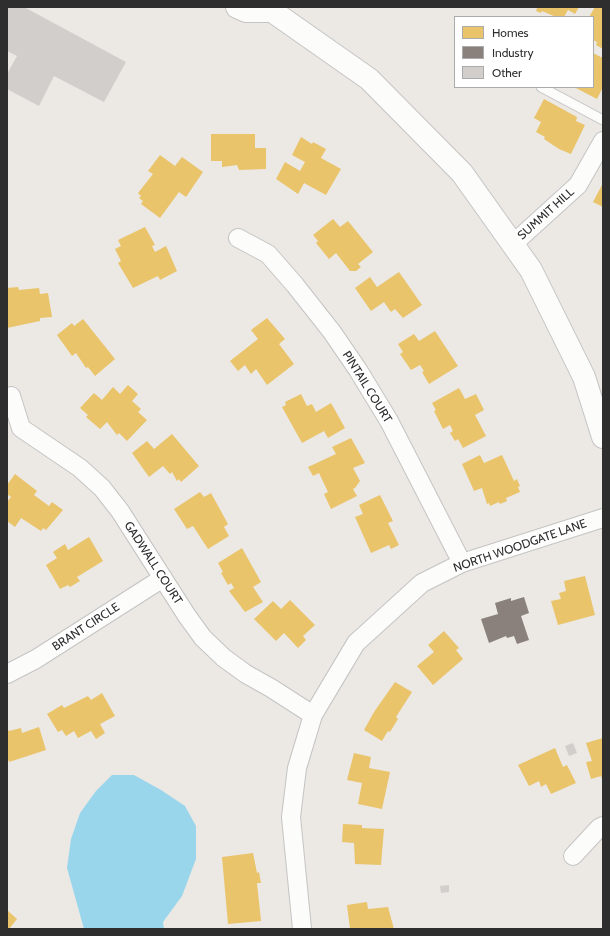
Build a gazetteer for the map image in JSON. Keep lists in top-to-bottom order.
{
  "streets": {
    "street": [
      "SUMMIT HILL",
      "PINTAIL COURT",
      "NORTH WOODGATE LANE",
      "GADWALL COURT",
      "BRANT CIRCLE"
    ]
  },
  "crossings": [
    ["PINTAIL COURT", "NORTH WOODGATE LANE"],
    ["NORTH WOODGATE LANE", "GADWALL COURT"],
    ["GADWALL COURT", "BRANT CIRCLE"]
  ],
  "legend": ["Homes", "Industry", "Other"]
}
